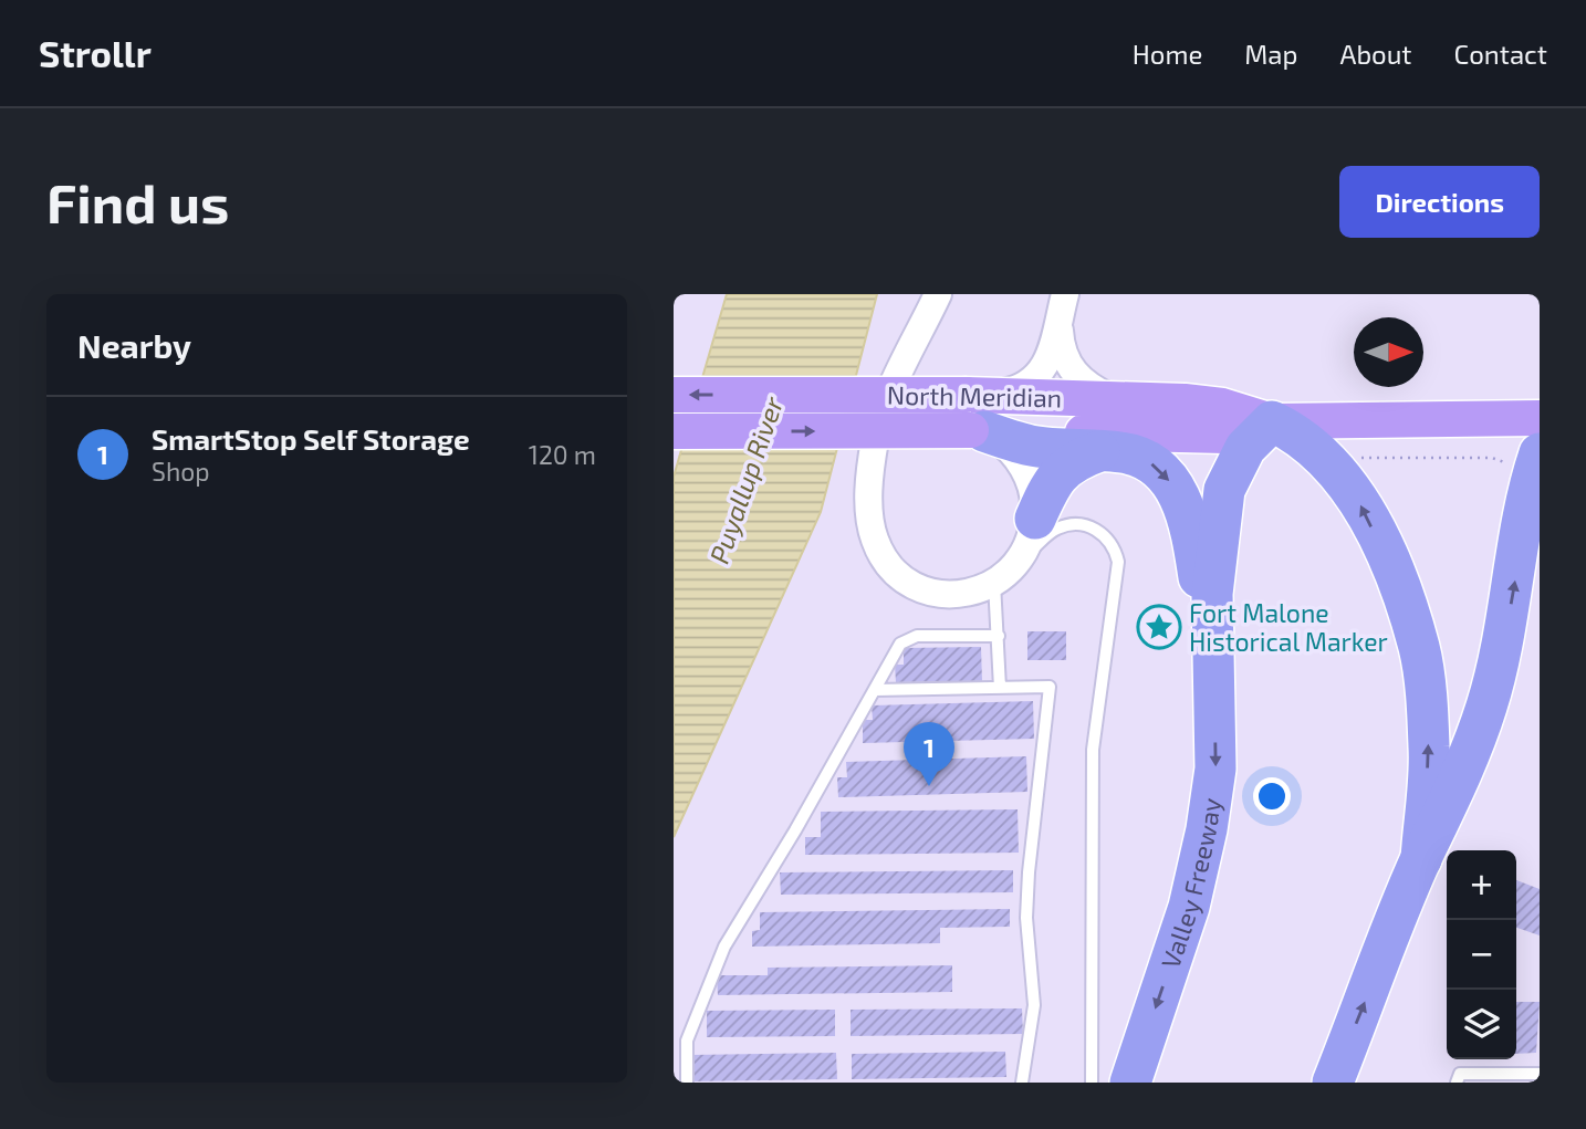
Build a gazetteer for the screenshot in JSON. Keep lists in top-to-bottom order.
{
  "streets": {
    "highway": ["Valley Freeway"],
    "main road": ["North Meridian"]
  },
  "water": ["Puyallup River"],
  "places": {
    "place": ["Fort Malone Historical Marker"]
  },
  "north": "right",
  "page": {
    "header": "Strollr",
    "nav": [
      "Home",
      "Map",
      "About",
      "Contact"
    ],
    "buttons": "Directions",
    "title": "Find us",
    "heading": "Nearby",
    "list": [
      {
        "mark": "1",
        "name": "SmartStop Self Storage",
        "note": "Shop",
        "value": "120 m"
      }
    ],
    "pins": "1",
    "map_buttons": ["+", "−"]
  }
}
